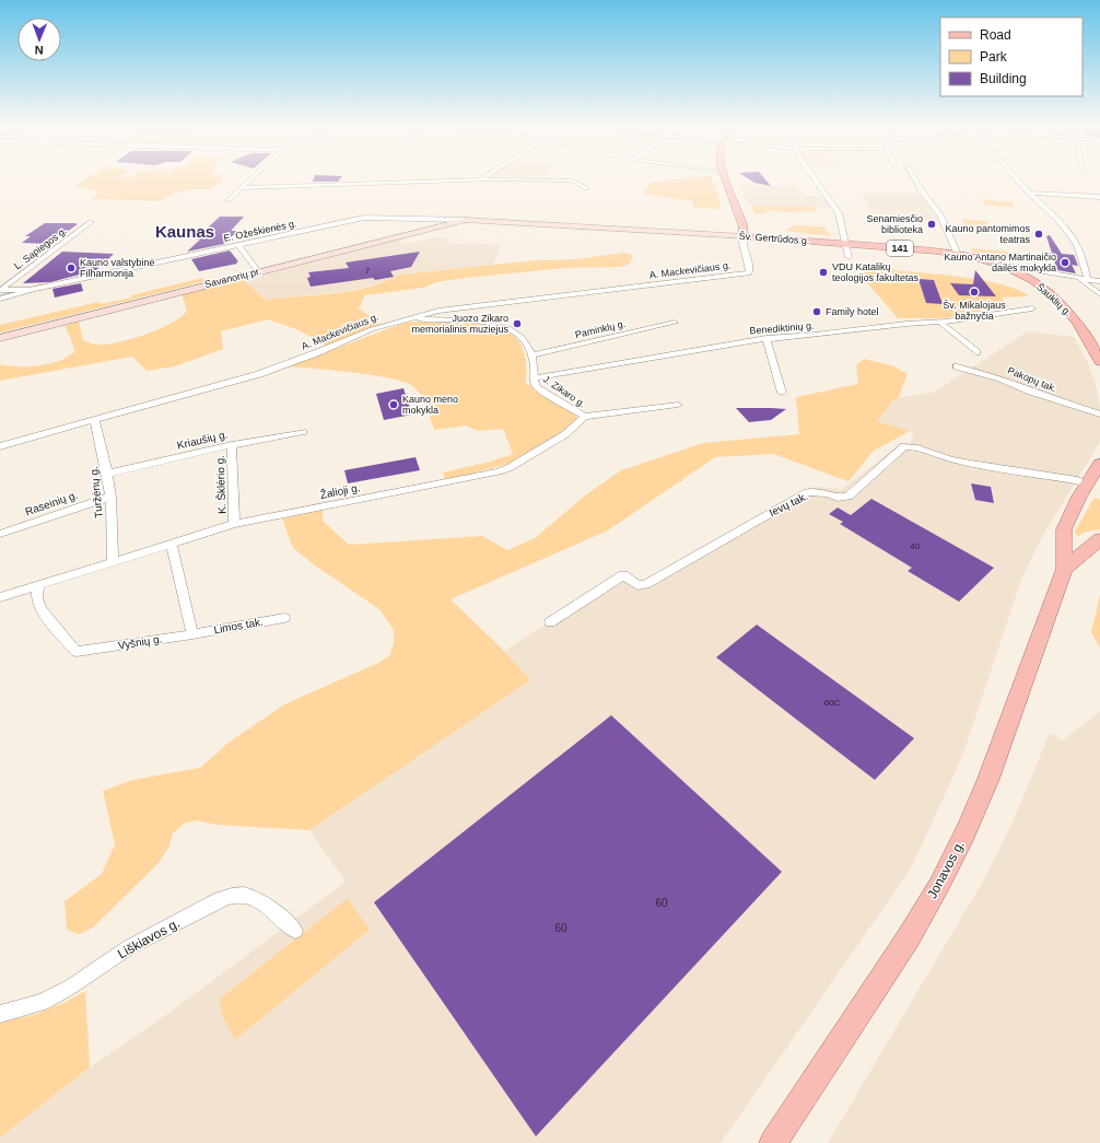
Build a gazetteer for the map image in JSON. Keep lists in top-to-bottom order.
{
  "streets": {
    "main road": [
      "Šv. Gertrūdos g.",
      "141",
      "Savanorių pr.",
      "Šauklių g.",
      "Jonavos g."
    ],
    "street": [
      "E. Ožeškienės g.",
      "L. Sapiegos g.",
      "A. Mackevičiaus g.",
      "Benediktinių g.",
      "Paminklų g.",
      "Pakopų tak.",
      "J. Zikaro g.",
      "Kriaušių g.",
      "K. Šklėrio g.",
      "Žalioji g.",
      "Turžėnų g.",
      "Raseinių g.",
      "Ievų tak.",
      "Limos tak.",
      "Vyšnių g.",
      "Liškiavos g."
    ]
  },
  "crossings": [
    ["E. Ožeškienės g.", "Šv. Gertrūdos g."],
    ["E. Ožeškienės g.", "L. Sapiegos g."],
    ["E. Ožeškienės g.", "Savanorių pr."],
    ["Šv. Gertrūdos g.", "A. Mackevičiaus g."],
    ["Šv. Gertrūdos g.", "Savanorių pr."],
    ["Šv. Gertrūdos g.", "Šauklių g."],
    ["A. Mackevičiaus g.", "J. Zikaro g."],
    ["A. Mackevičiaus g.", "Turžėnų g."],
    ["Benediktinių g.", "J. Zikaro g."],
    ["Paminklų g.", "J. Zikaro g."],
    ["J. Zikaro g.", "Žalioji g."],
    ["Kriaušių g.", "K. Šklėrio g."],
    ["Kriaušių g.", "Turžėnų g."],
    ["K. Šklėrio g.", "Žalioji g."],
    ["Žalioji g.", "Turžėnų g."],
    ["Žalioji g.", "Vyšnių g."],
    ["Turžėnų g.", "Raseinių g."],
    ["Ievų tak.", "Jonavos g."],
    ["Limos tak.", "Vyšnių g."]
  ],
  "districts": ["Kaunas"],
  "places": [
    "Senamiesčio biblioteka",
    "Kauno pantomimos teatras",
    "Kauno Antano Martinaičio dailės mokykla",
    "Kauno valstybinė Filharmonija",
    "VDU Katalikų teologijos fakultetas",
    "Šv. Mikalojaus bažnyčia",
    "Family hotel",
    "Juozo Zikaro memorialinis muziejus",
    "Kauno meno mokykla"
  ],
  "house_numbers": [
    "7",
    "40",
    "60C",
    "60",
    "60"
  ],
  "legend": ["Road", "Park", "Building"],
  "north": "bottom"
}
